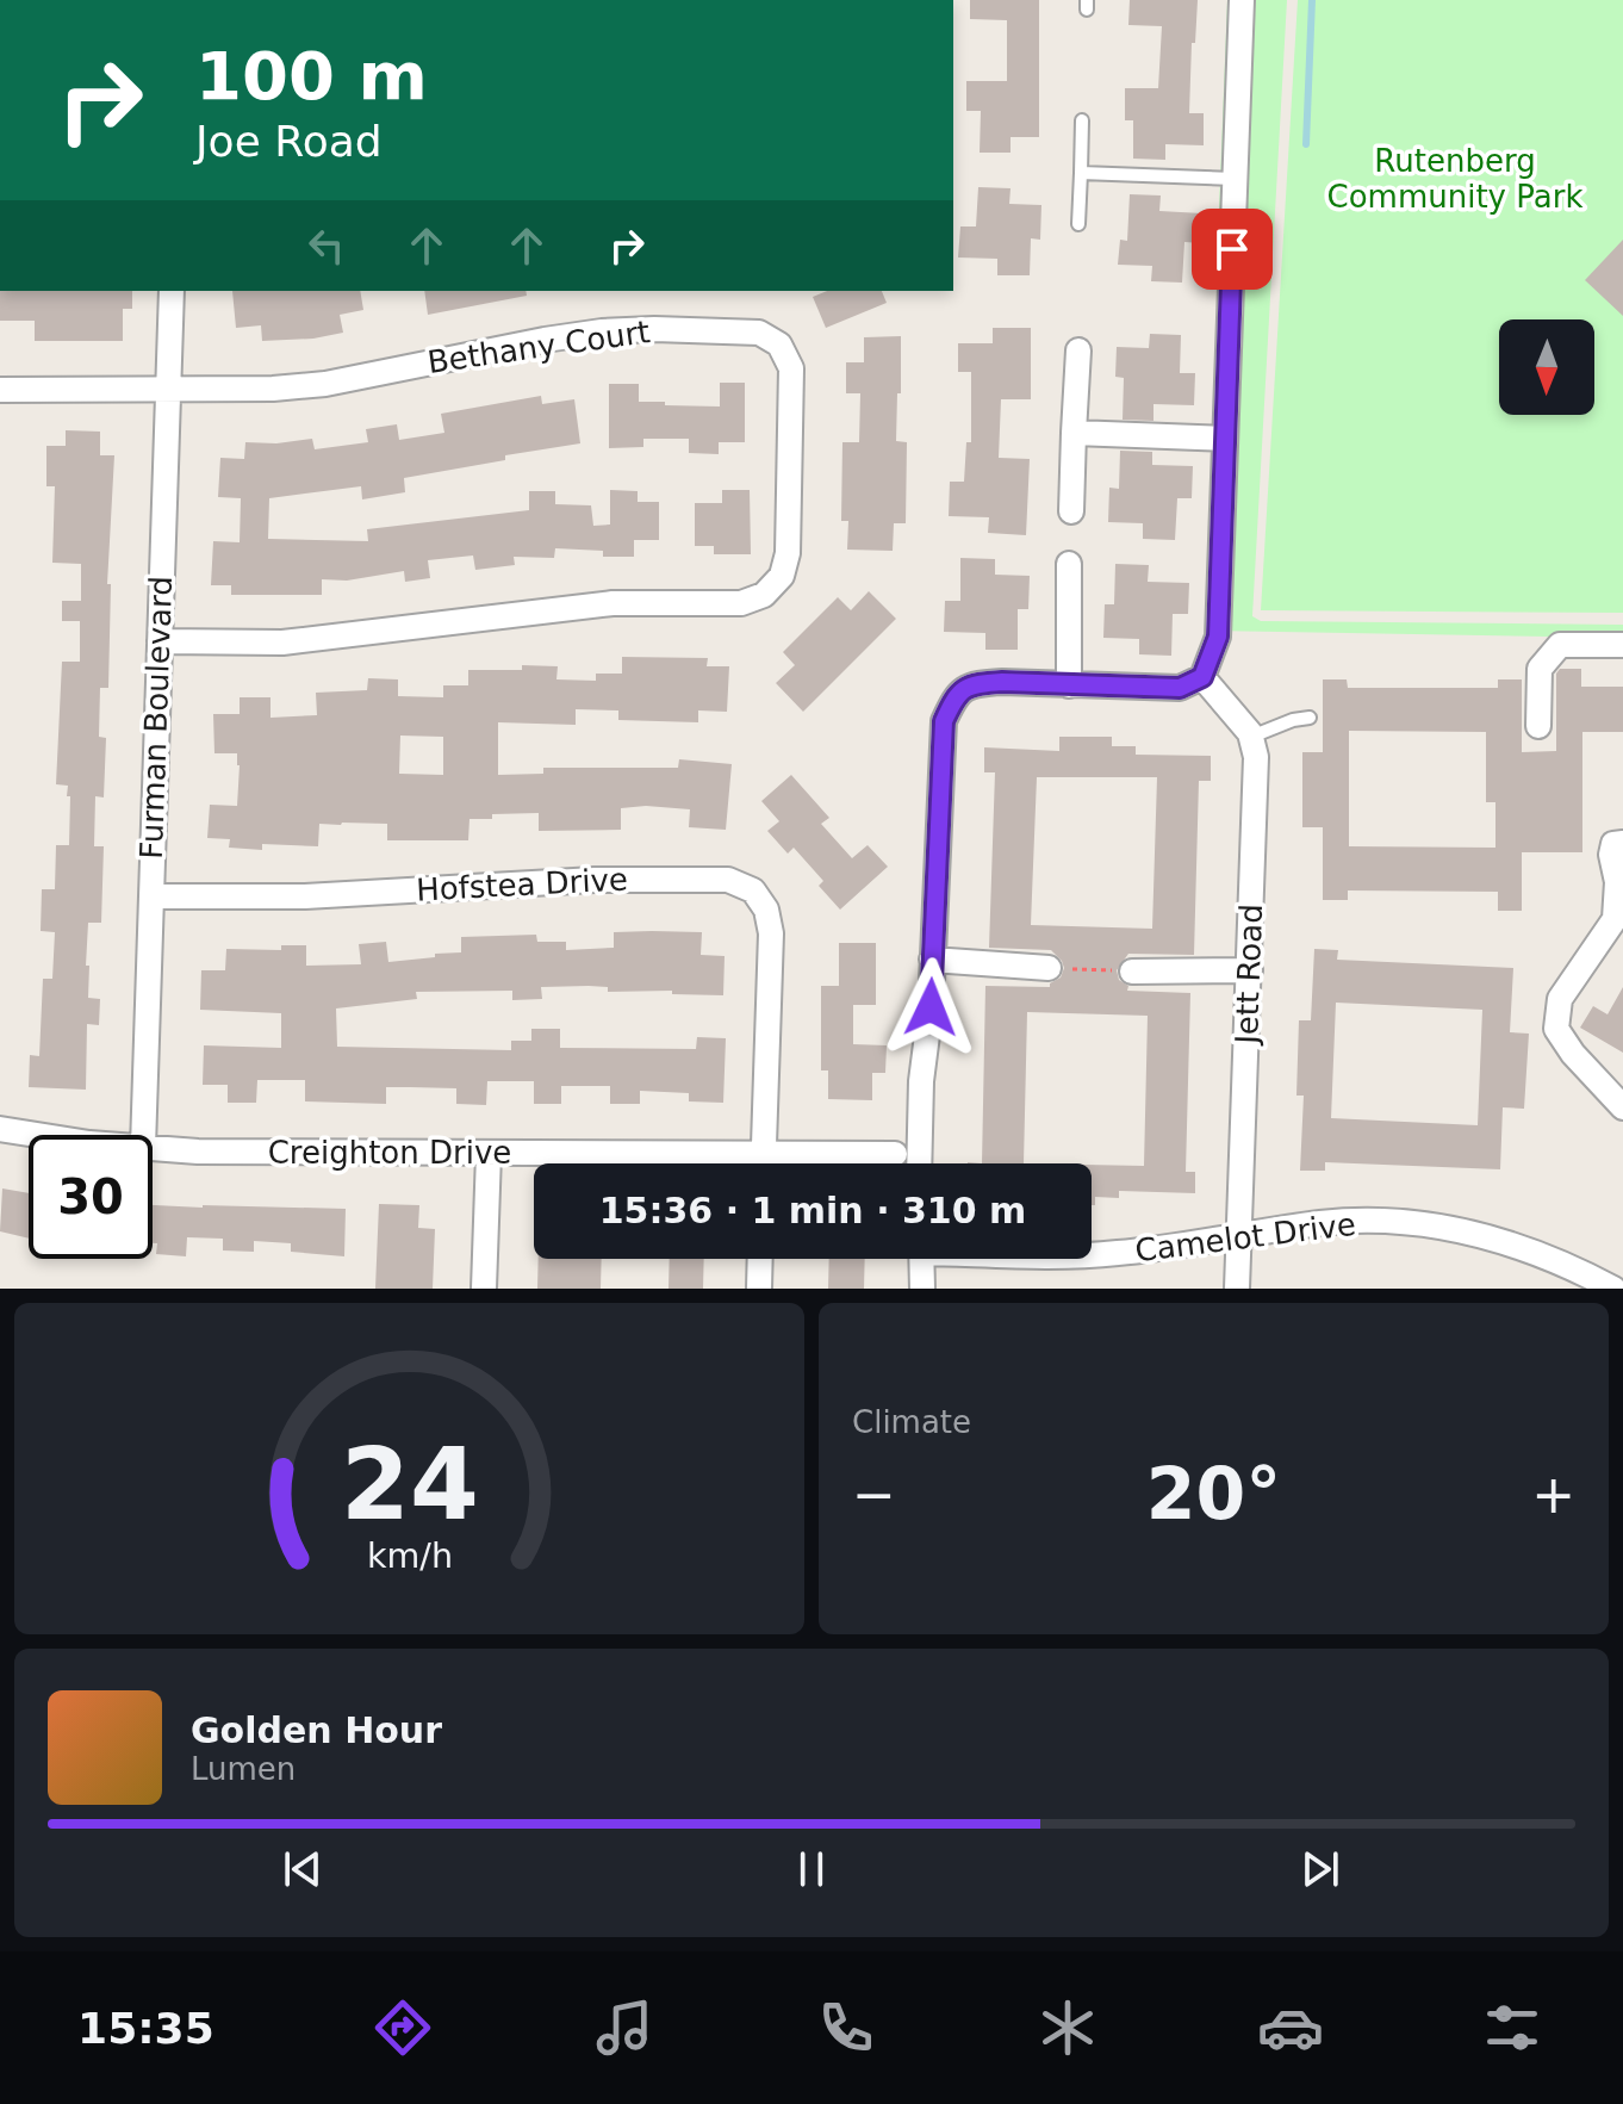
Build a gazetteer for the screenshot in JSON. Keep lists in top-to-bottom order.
{
  "streets": {
    "street": [
      "Bethany Court",
      "Furman Boulevard",
      "Hofstea Drive",
      "Jett Road",
      "Creighton Drive",
      "Camelot Drive"
    ]
  },
  "crossings": [
    ["Bethany Court", "Furman Boulevard"],
    ["Furman Boulevard", "Hofstea Drive"],
    ["Hofstea Drive", "Creighton Drive"],
    ["Jett Road", "Camelot Drive"]
  ],
  "parks": ["Rutenberg Community Park"],
  "north": "bottom",
  "page": {
    "turn": ["100 m", "Joe Road"],
    "limit": "30",
    "trip": "15:36 · 1 min · 310 m",
    "tile": "Climate",
    "heat": ["−", "20°", "+"],
    "song": ["Golden Hour", "Lumen"],
    "tabs": "15:35",
    "gauge": ["24", "km/h"]
  }
}
